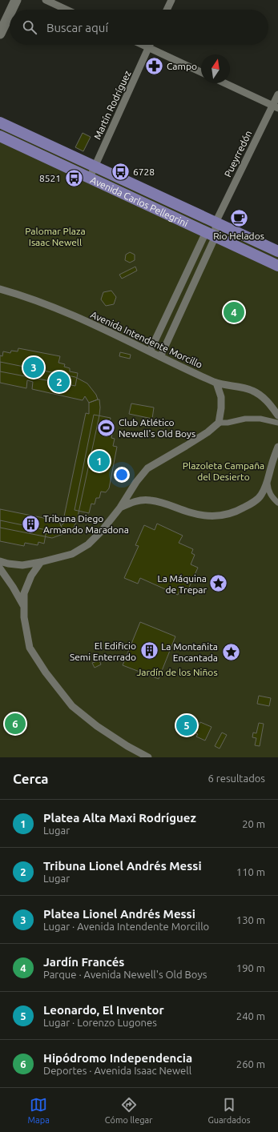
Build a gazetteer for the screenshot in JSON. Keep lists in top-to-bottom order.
{
  "streets": {
    "main road": ["Avenida Carlos Pellegrini"],
    "street": ["Martín Rodríguez", "Pueyrredón", "Avenida Intendente Morcillo"]
  },
  "crossings": [
    ["Martín Rodríguez", "Avenida Carlos Pellegrini"],
    ["Pueyrredón", "Avenida Carlos Pellegrini"]
  ],
  "parks": ["Palomar Plaza Isaac Newell", "Plazoleta Campaña del Desierto", "Jardín de los Niños"],
  "places": {
    "pharmacy": ["Campo"],
    "bus stop": ["6728", "8521"],
    "cafe": ["Rio Helados"],
    "sports": ["Club Atlético Newell's Old Boys"],
    "building": ["Tribuna Diego Armando Maradona", "El Edificio Semi Enterrado"],
    "place": ["La Máquina de Trepar", "La Montañita Encantada"]
  },
  "north": "top",
  "page": {
    "search": "Buscar aquí",
    "pins": [
      "4",
      "3",
      "2",
      "1",
      "6",
      "5"
    ],
    "heading": ["Cerca", "6 resultados"],
    "list": [
      {
        "mark": "1",
        "name": "Platea Alta Maxi Rodríguez",
        "note": "Lugar",
        "value": "20 m"
      },
      {
        "mark": "2",
        "name": "Tribuna Lionel Andrés Messi",
        "note": "Lugar",
        "value": "110 m"
      },
      {
        "mark": "3",
        "name": "Platea Lionel Andrés Messi",
        "note": "Lugar · Avenida Intendente Morcillo",
        "value": "130 m"
      },
      {
        "mark": "4",
        "name": "Jardín Francés",
        "note": "Parque · Avenida Newell's Old Boys",
        "value": "190 m"
      },
      {
        "mark": "5",
        "name": "Leonardo, El Inventor",
        "note": "Lugar · Lorenzo Lugones",
        "value": "240 m"
      },
      {
        "mark": "6",
        "name": "Hipódromo Independencia",
        "note": "Deportes · Avenida Isaac Newell",
        "value": "260 m"
      }
    ],
    "nav": ["Mapa", "Cómo llegar", "Guardados"]
  }
}
